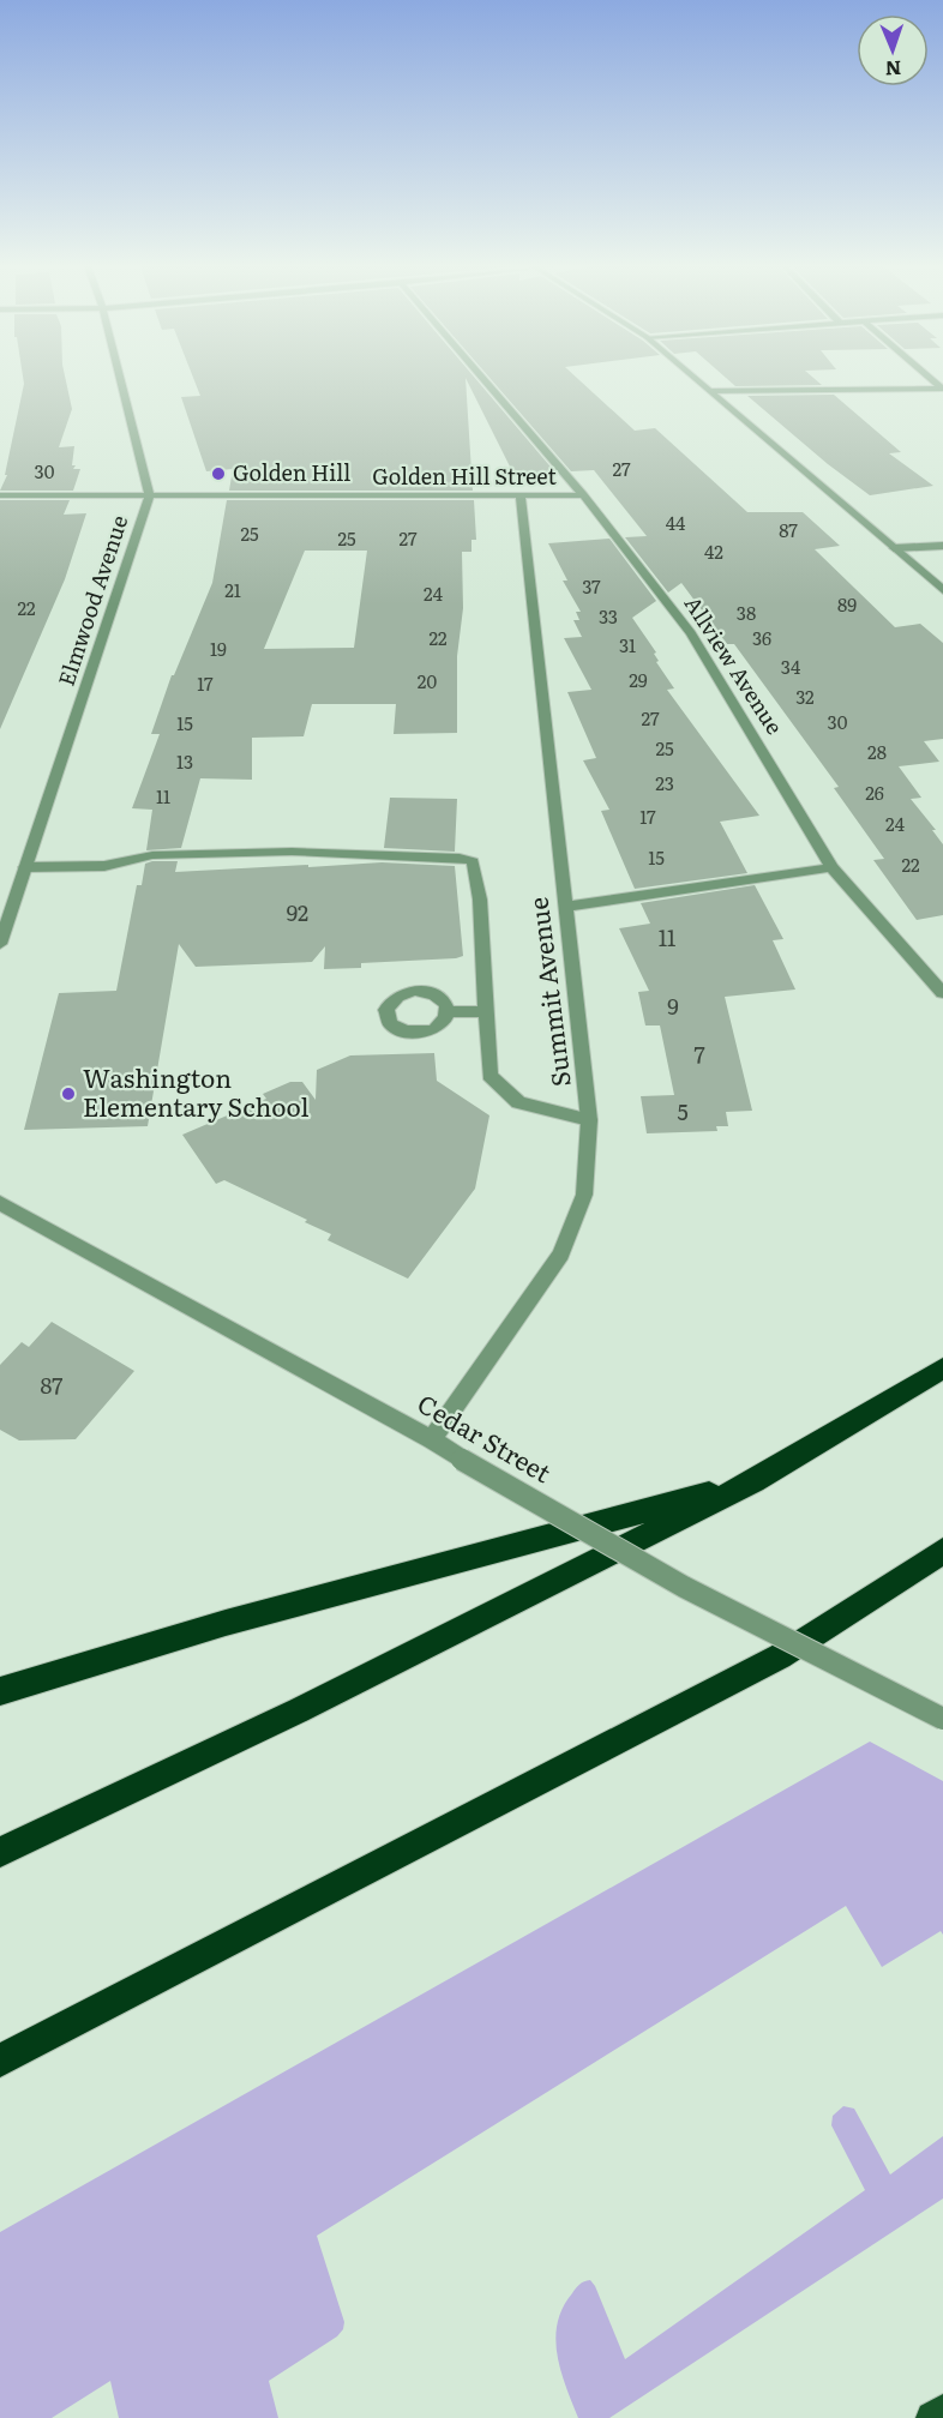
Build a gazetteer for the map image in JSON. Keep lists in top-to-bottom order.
{
  "streets": {
    "street": [
      "Golden Hill Street",
      "Elmwood Avenue",
      "Allview Avenue",
      "Summit Avenue",
      "Cedar Street"
    ]
  },
  "crossings": [
    ["Golden Hill Street", "Elmwood Avenue"],
    ["Golden Hill Street", "Allview Avenue"],
    ["Golden Hill Street", "Summit Avenue"],
    ["Summit Avenue", "Cedar Street"]
  ],
  "places": ["Golden Hill", "Washington Elementary School"],
  "house_numbers": [
    "27",
    "30",
    "44",
    "87",
    "25",
    "25",
    "27",
    "42",
    "37",
    "21",
    "24",
    "89",
    "22",
    "38",
    "33",
    "22",
    "36",
    "31",
    "19",
    "34",
    "29",
    "20",
    "17",
    "32",
    "27",
    "30",
    "15",
    "25",
    "28",
    "13",
    "23",
    "26",
    "11",
    "17",
    "24",
    "15",
    "22",
    "92",
    "11",
    "9",
    "7",
    "5",
    "87"
  ],
  "north": "bottom"
}
